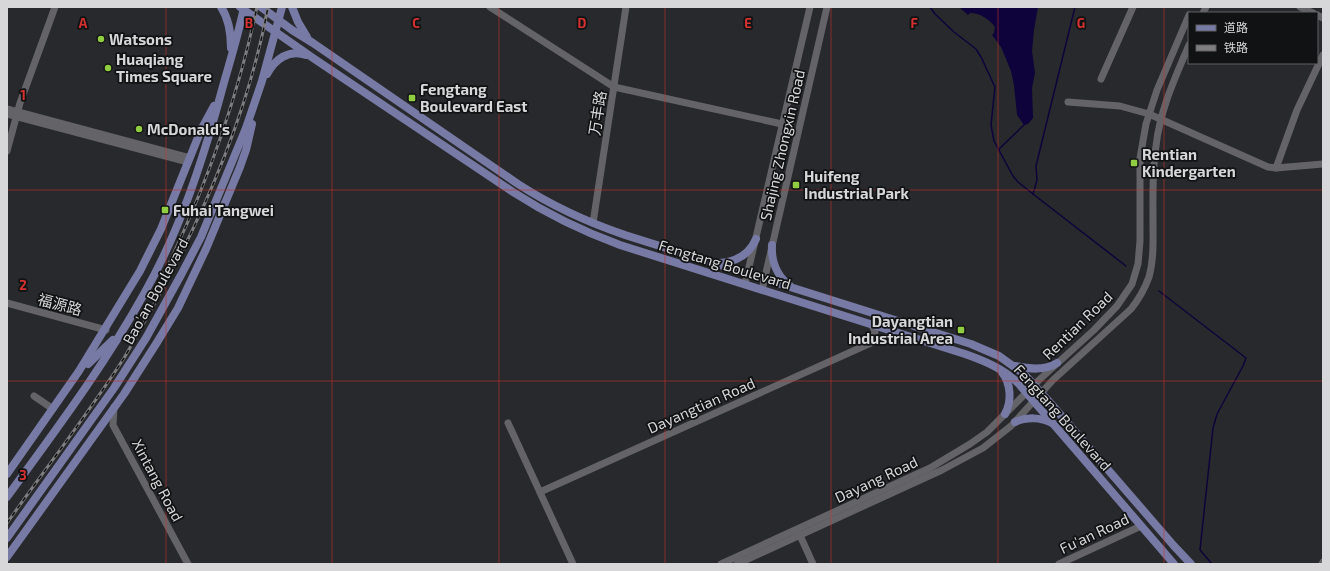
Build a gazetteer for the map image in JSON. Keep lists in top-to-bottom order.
{
  "streets": {
    "main road": ["Fengtang Boulevard", "Bao'an Boulevard"],
    "street": [
      "万丰路",
      "Shajing Zhongxin Road",
      "福源路",
      "Rentian Road",
      "Dayangtian Road",
      "Dayang Road",
      "Xintang Road",
      "Fu'an Road"
    ]
  },
  "crossings": [
    ["万丰路", "Fengtang Boulevard"],
    ["Shajing Zhongxin Road", "Fengtang Boulevard"],
    ["Fengtang Boulevard", "Bao'an Boulevard"],
    ["Fengtang Boulevard", "Rentian Road"],
    ["Fengtang Boulevard", "Dayangtian Road"],
    ["Fengtang Boulevard", "Dayang Road"],
    ["Fengtang Boulevard", "Fu'an Road"],
    ["Rentian Road", "Dayang Road"]
  ],
  "places": {
    "other": ["Watsons", "Huaqiang Times Square", "McDonald's"],
    "transit": [
      "Fengtang Boulevard East",
      "Rentian Kindergarten",
      "Huifeng Industrial Park",
      "Fuhai Tangwei",
      "Dayangtian Industrial Area"
    ]
  },
  "legend": ["道路", "铁路"],
  "grid": {
    "columns": [
      "A",
      "B",
      "C",
      "D",
      "E",
      "F",
      "G"
    ],
    "rows": ["1", "2", "3"]
  }
}
